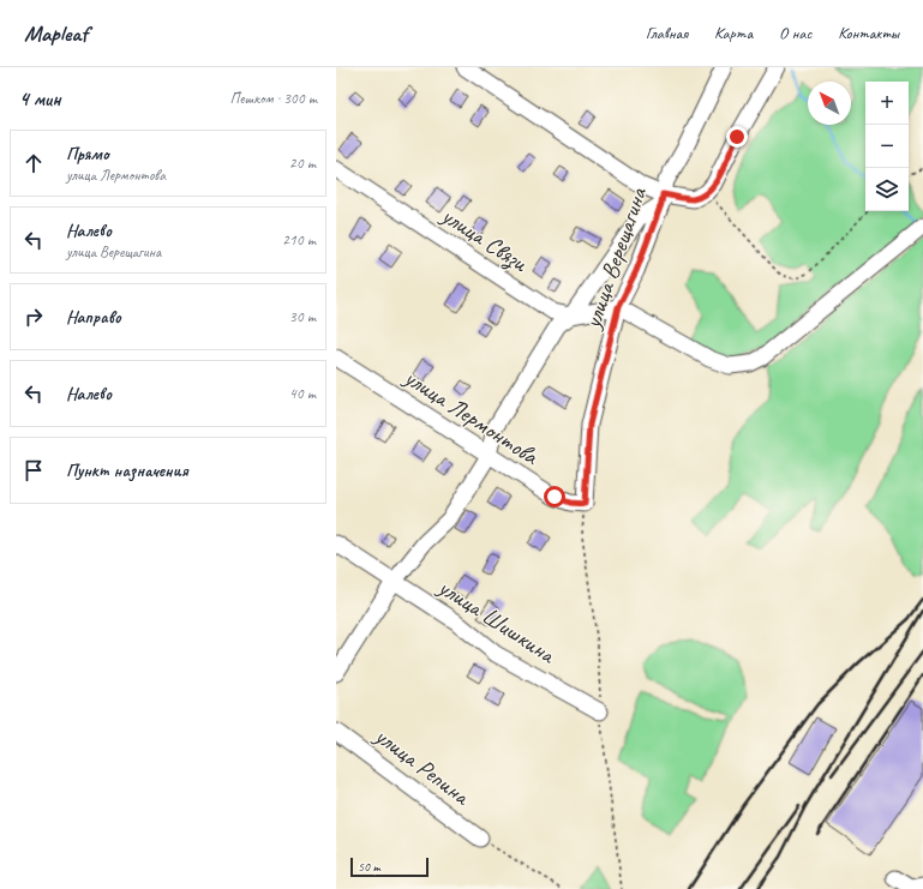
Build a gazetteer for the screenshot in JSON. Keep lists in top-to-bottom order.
{
  "streets": {
    "lane": [
      "улица Связи",
      "улица Верещагина",
      "улица Лермонтова",
      "улица Шишкина",
      "улица Репина"
    ]
  },
  "crossings": [
    ["улица Связи", "улица Верещагина"],
    ["улица Верещагина", "улица Лермонтова"]
  ],
  "scale_bar": "50 m",
  "north": "top left",
  "page": {
    "header": "Mapleaf",
    "nav": [
      "Главная",
      "Карта",
      "О нас",
      "Контакты"
    ],
    "heading": ["4 мин", "Пешком · 300 m"],
    "map_buttons": ["+", "−"],
    "list": [
      ["Прямо", "улица Лермонтова", "20 m"],
      ["Налево", "улица Верещагина", "210 m"],
      ["Направо", "30 m"],
      ["Налево", "40 m"],
      "Пункт назначения"
    ],
    "scale": "50 m"
  }
}
